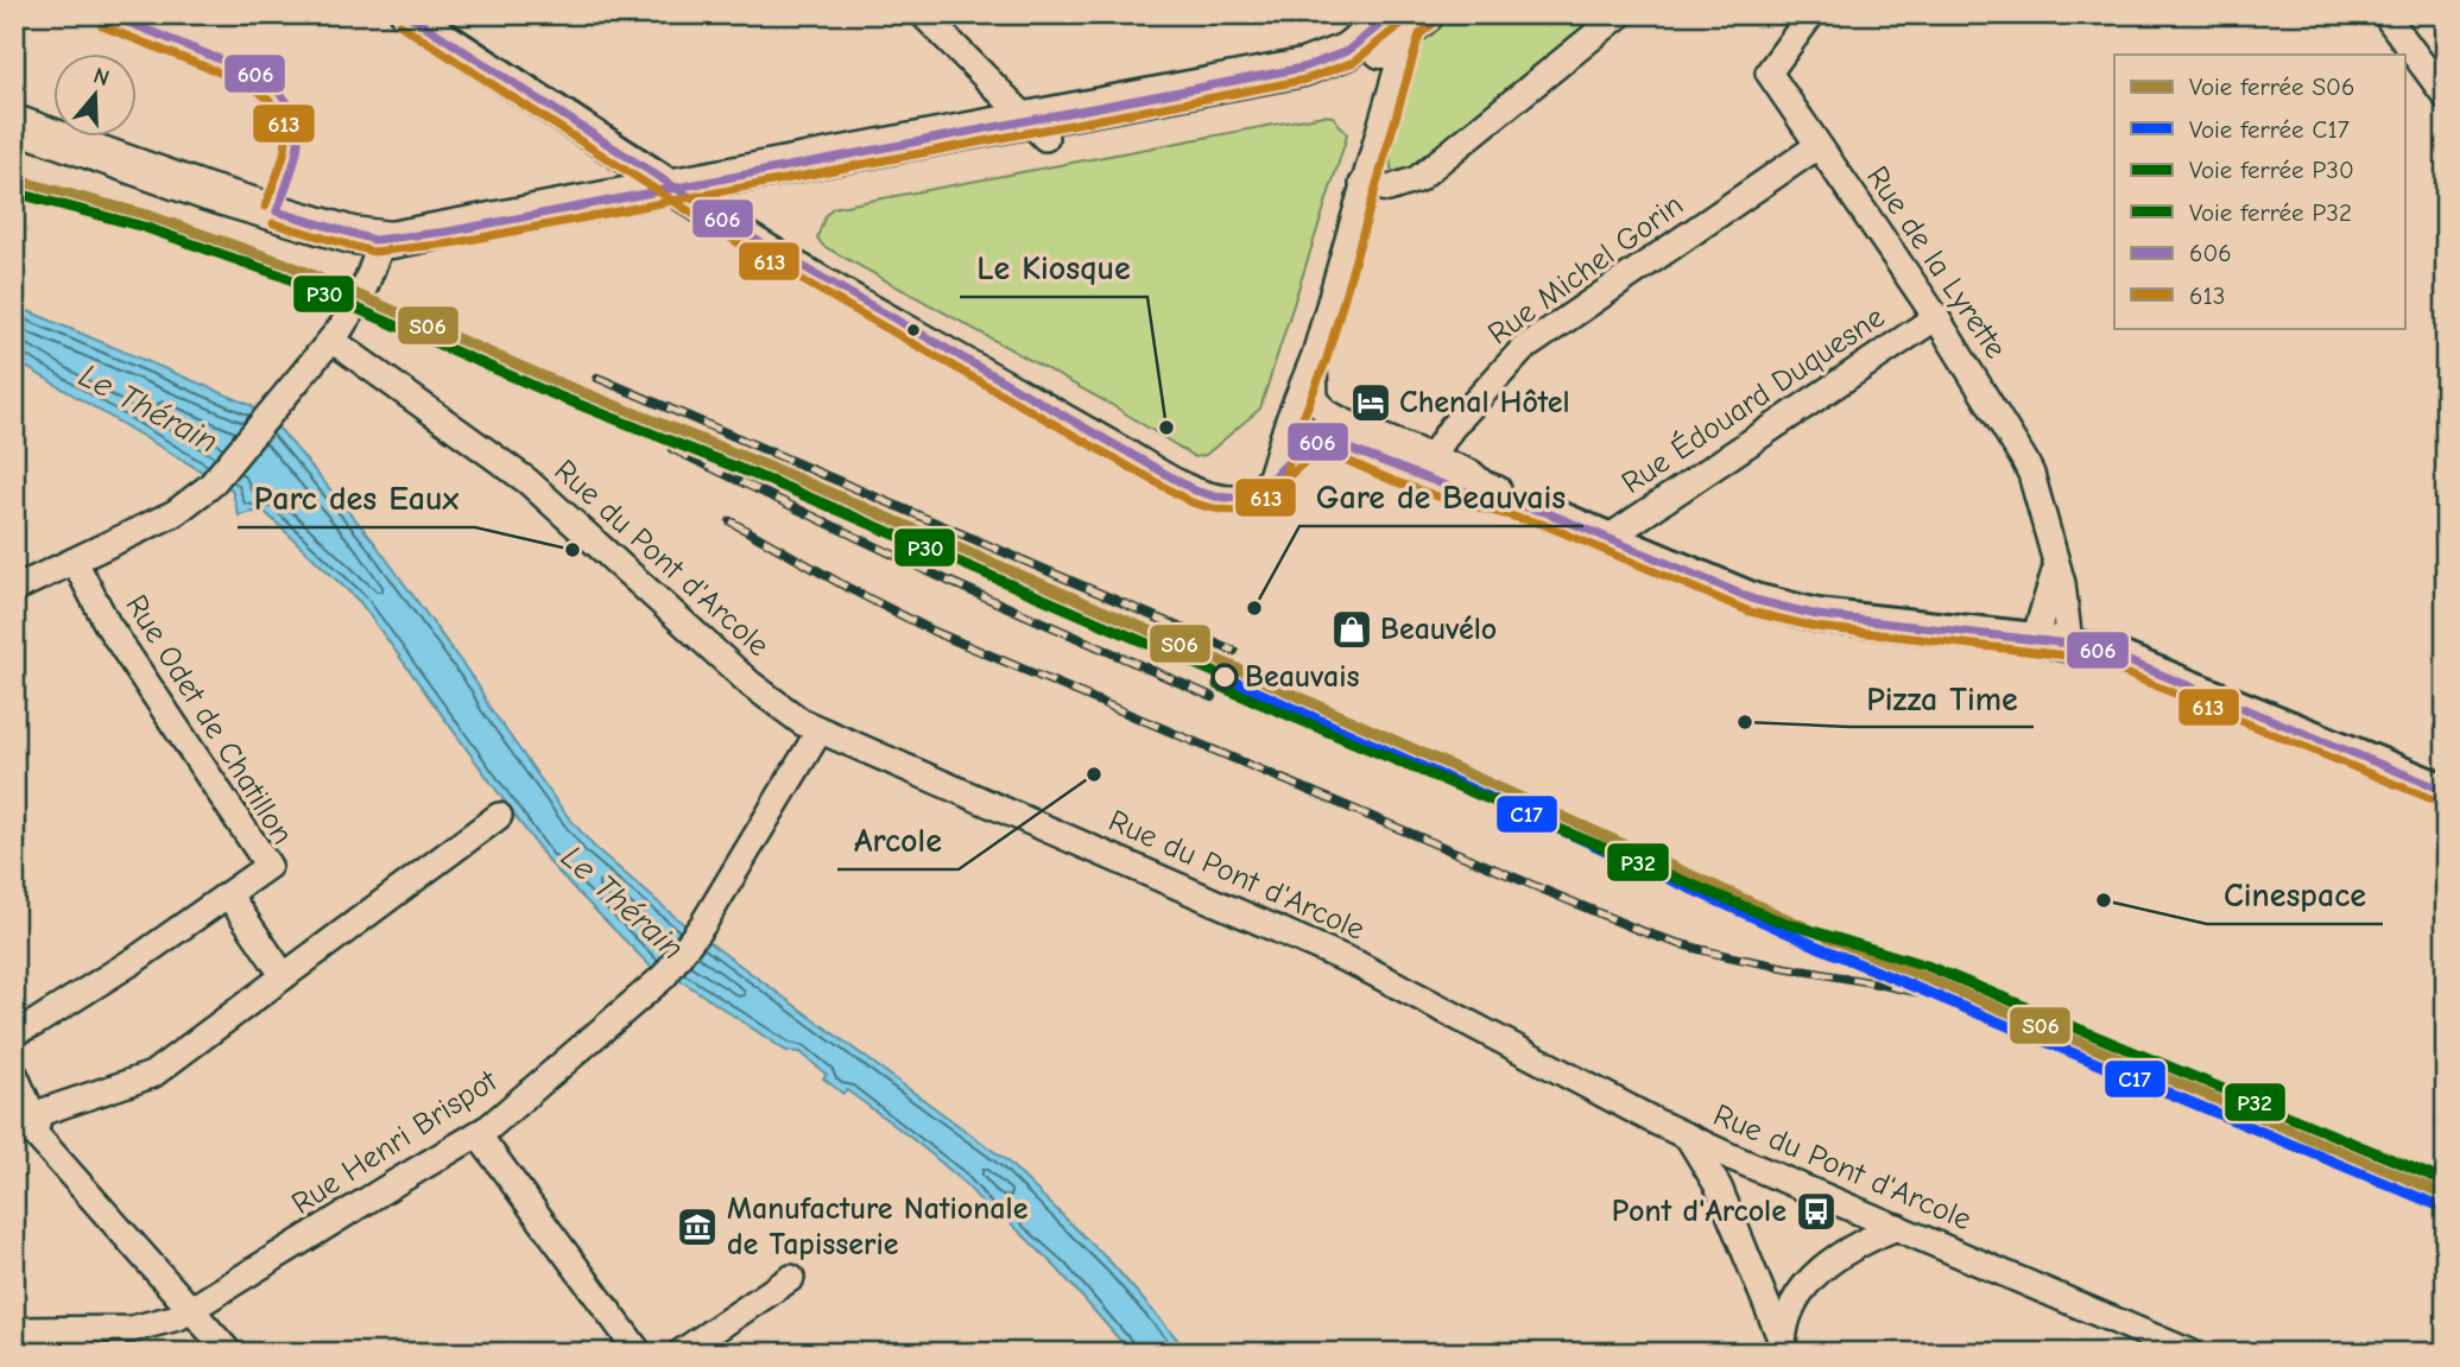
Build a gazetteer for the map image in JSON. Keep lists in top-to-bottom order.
{
  "streets": {
    "street": [
      "Rue de la Lyrette",
      "Rue Michel Gorin",
      "Rue Édouard Duquesne",
      "Rue du Pont d'Arcole",
      "Rue Odet de Chatillon",
      "Rue Henri Brispot"
    ]
  },
  "crossings": [
    ["Rue de la Lyrette", "Rue Michel Gorin"],
    ["Rue de la Lyrette", "Rue Édouard Duquesne"],
    ["Rue du Pont d'Arcole", "Rue Henri Brispot"]
  ],
  "water": ["Le Thérain"],
  "places": {
    "hotel": ["Chenal Hôtel"],
    "other": [
      "Le Kiosque",
      "Parc des Eaux",
      "Gare de Beauvais",
      "Beauvais",
      "Pizza Time",
      "Arcole",
      "Cinespace"
    ],
    "shop": ["Beauvélo"],
    "bus stop": ["Pont d'Arcole"],
    "museum": ["Manufacture Nationale de Tapisserie"]
  },
  "lines": [
    "transit line 606",
    "transit line 613",
    "rail line S06",
    "rail line P30",
    "rail line C17",
    "rail line P32"
  ],
  "legend": [
    "Voie ferrée S06",
    "Voie ferrée C17",
    "Voie ferrée P30",
    "Voie ferrée P32",
    "606",
    "613"
  ],
  "north": "top"
}
